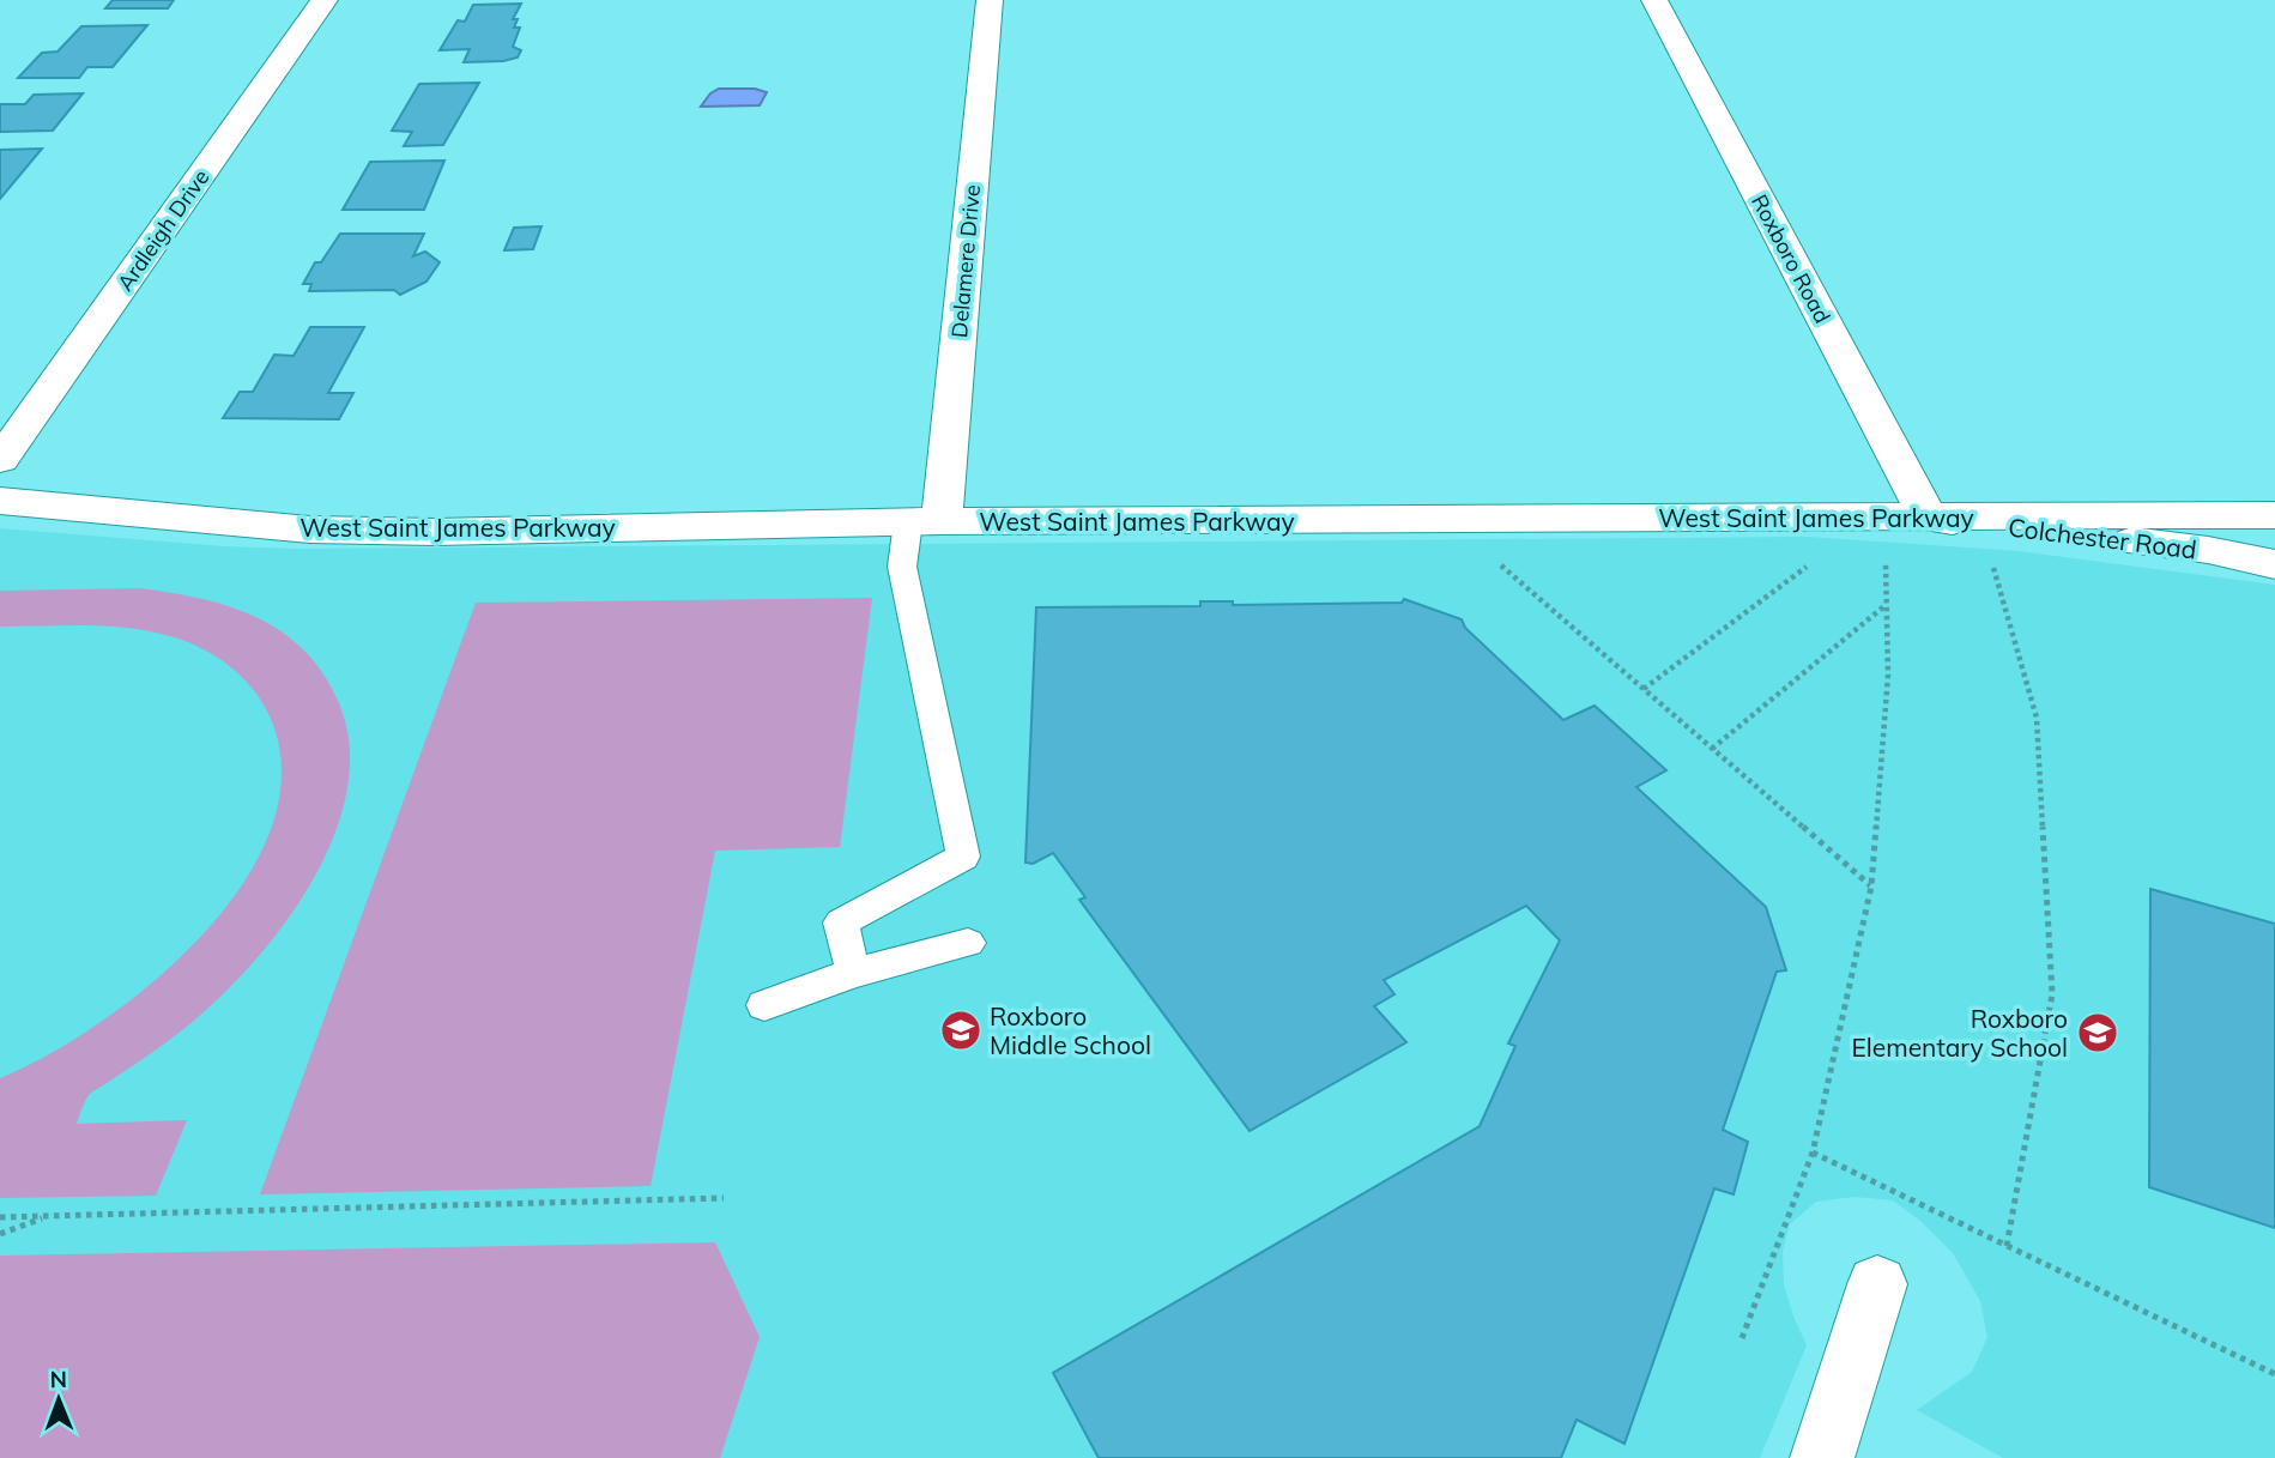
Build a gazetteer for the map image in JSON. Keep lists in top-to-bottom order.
{
  "streets": {
    "street": [
      "Ardleigh Drive",
      "Roxboro Road",
      "Delamere Drive",
      "West Saint James Parkway",
      "Colchester Road"
    ]
  },
  "crossings": [
    ["Roxboro Road", "West Saint James Parkway"],
    ["Roxboro Road", "Colchester Road"],
    ["Delamere Drive", "West Saint James Parkway"],
    ["West Saint James Parkway", "Colchester Road"]
  ],
  "places": {
    "school or university": ["Roxboro Middle School", "Roxboro Elementary School"]
  },
  "north": "top"
}
